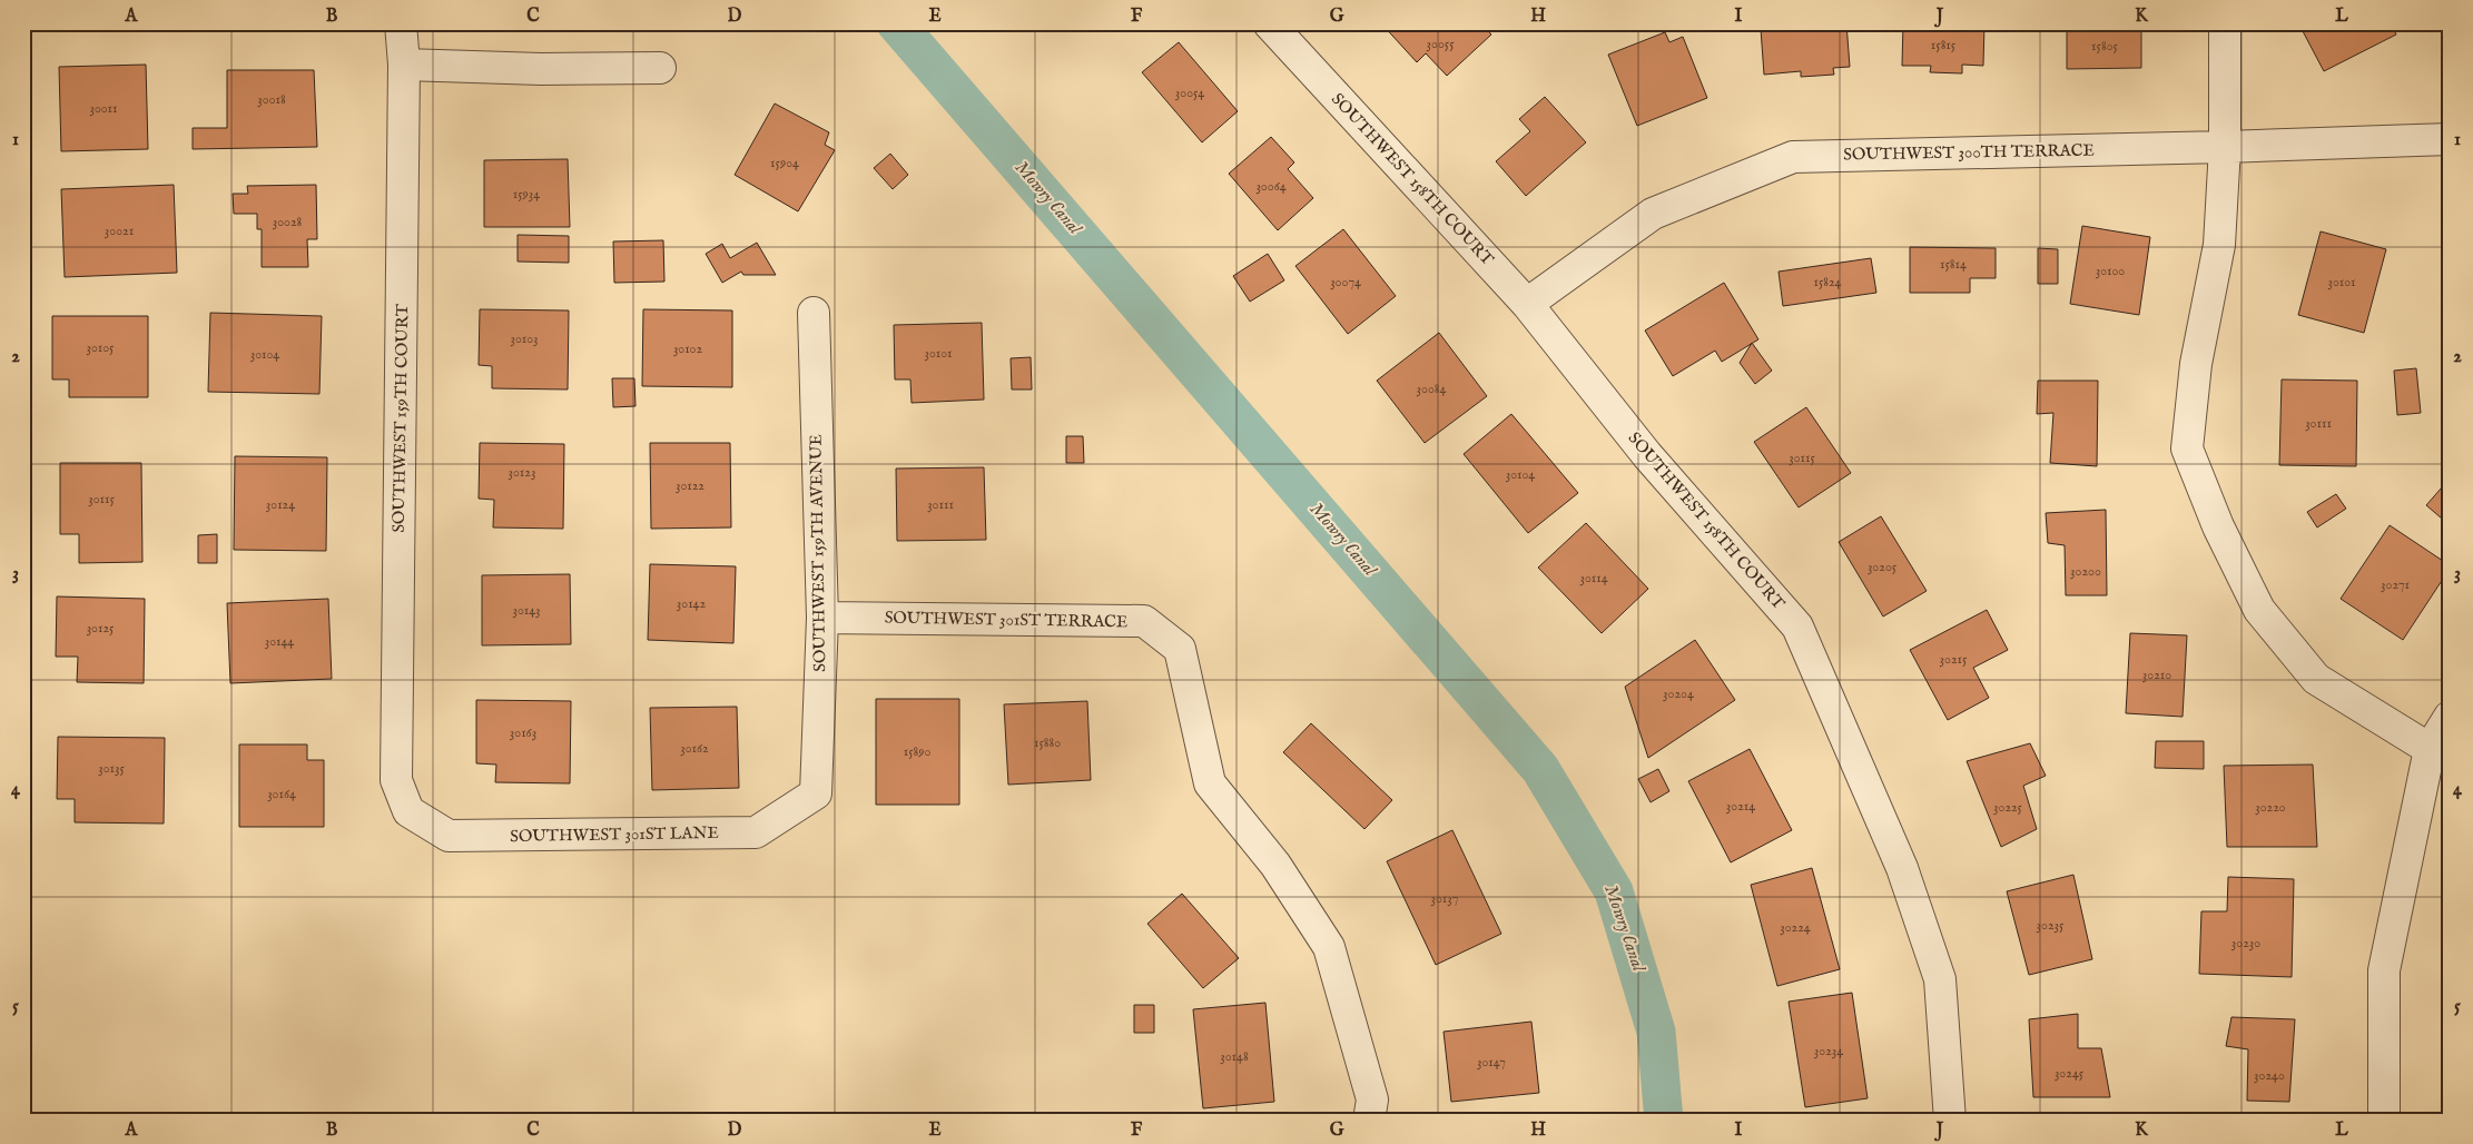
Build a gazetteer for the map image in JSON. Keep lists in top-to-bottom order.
{
  "streets": {
    "street": [
      "SOUTHWEST 300TH TERRACE",
      "SOUTHWEST 158TH COURT",
      "SOUTHWEST 159TH COURT",
      "SOUTHWEST 159TH AVENUE",
      "SOUTHWEST 301ST TERRACE",
      "SOUTHWEST 301ST LANE"
    ]
  },
  "crossings": [
    ["SOUTHWEST 300TH TERRACE", "SOUTHWEST 158TH COURT"],
    ["SOUTHWEST 159TH COURT", "SOUTHWEST 301ST LANE"],
    ["SOUTHWEST 159TH AVENUE", "SOUTHWEST 301ST TERRACE"],
    ["SOUTHWEST 159TH AVENUE", "SOUTHWEST 301ST LANE"]
  ],
  "water": ["Mowry Canal"],
  "house_numbers": [
    "30055",
    "15815",
    "15805",
    "30054",
    "30018",
    "30011",
    "15904",
    "30064",
    "15934",
    "30028",
    "30021",
    "15814",
    "30100",
    "30074",
    "15824",
    "30101",
    "30103",
    "30105",
    "30102",
    "30101",
    "30104",
    "30084",
    "30111",
    "30115",
    "30123",
    "30104",
    "30122",
    "30115",
    "30124",
    "30111",
    "30205",
    "30200",
    "30114",
    "30271",
    "30142",
    "30143",
    "30125",
    "30144",
    "30215",
    "30210",
    "30204",
    "30163",
    "15880",
    "30162",
    "15890",
    "30135",
    "30164",
    "30214",
    "30225",
    "30220",
    "30137",
    "30235",
    "30224",
    "30230",
    "30234",
    "30148",
    "30147",
    "30245",
    "30240"
  ],
  "grid": {
    "columns": [
      "A",
      "B",
      "C",
      "D",
      "E",
      "F",
      "G",
      "H",
      "I",
      "J",
      "K",
      "L"
    ],
    "rows": [
      "1",
      "2",
      "3",
      "4",
      "5"
    ]
  }
}
